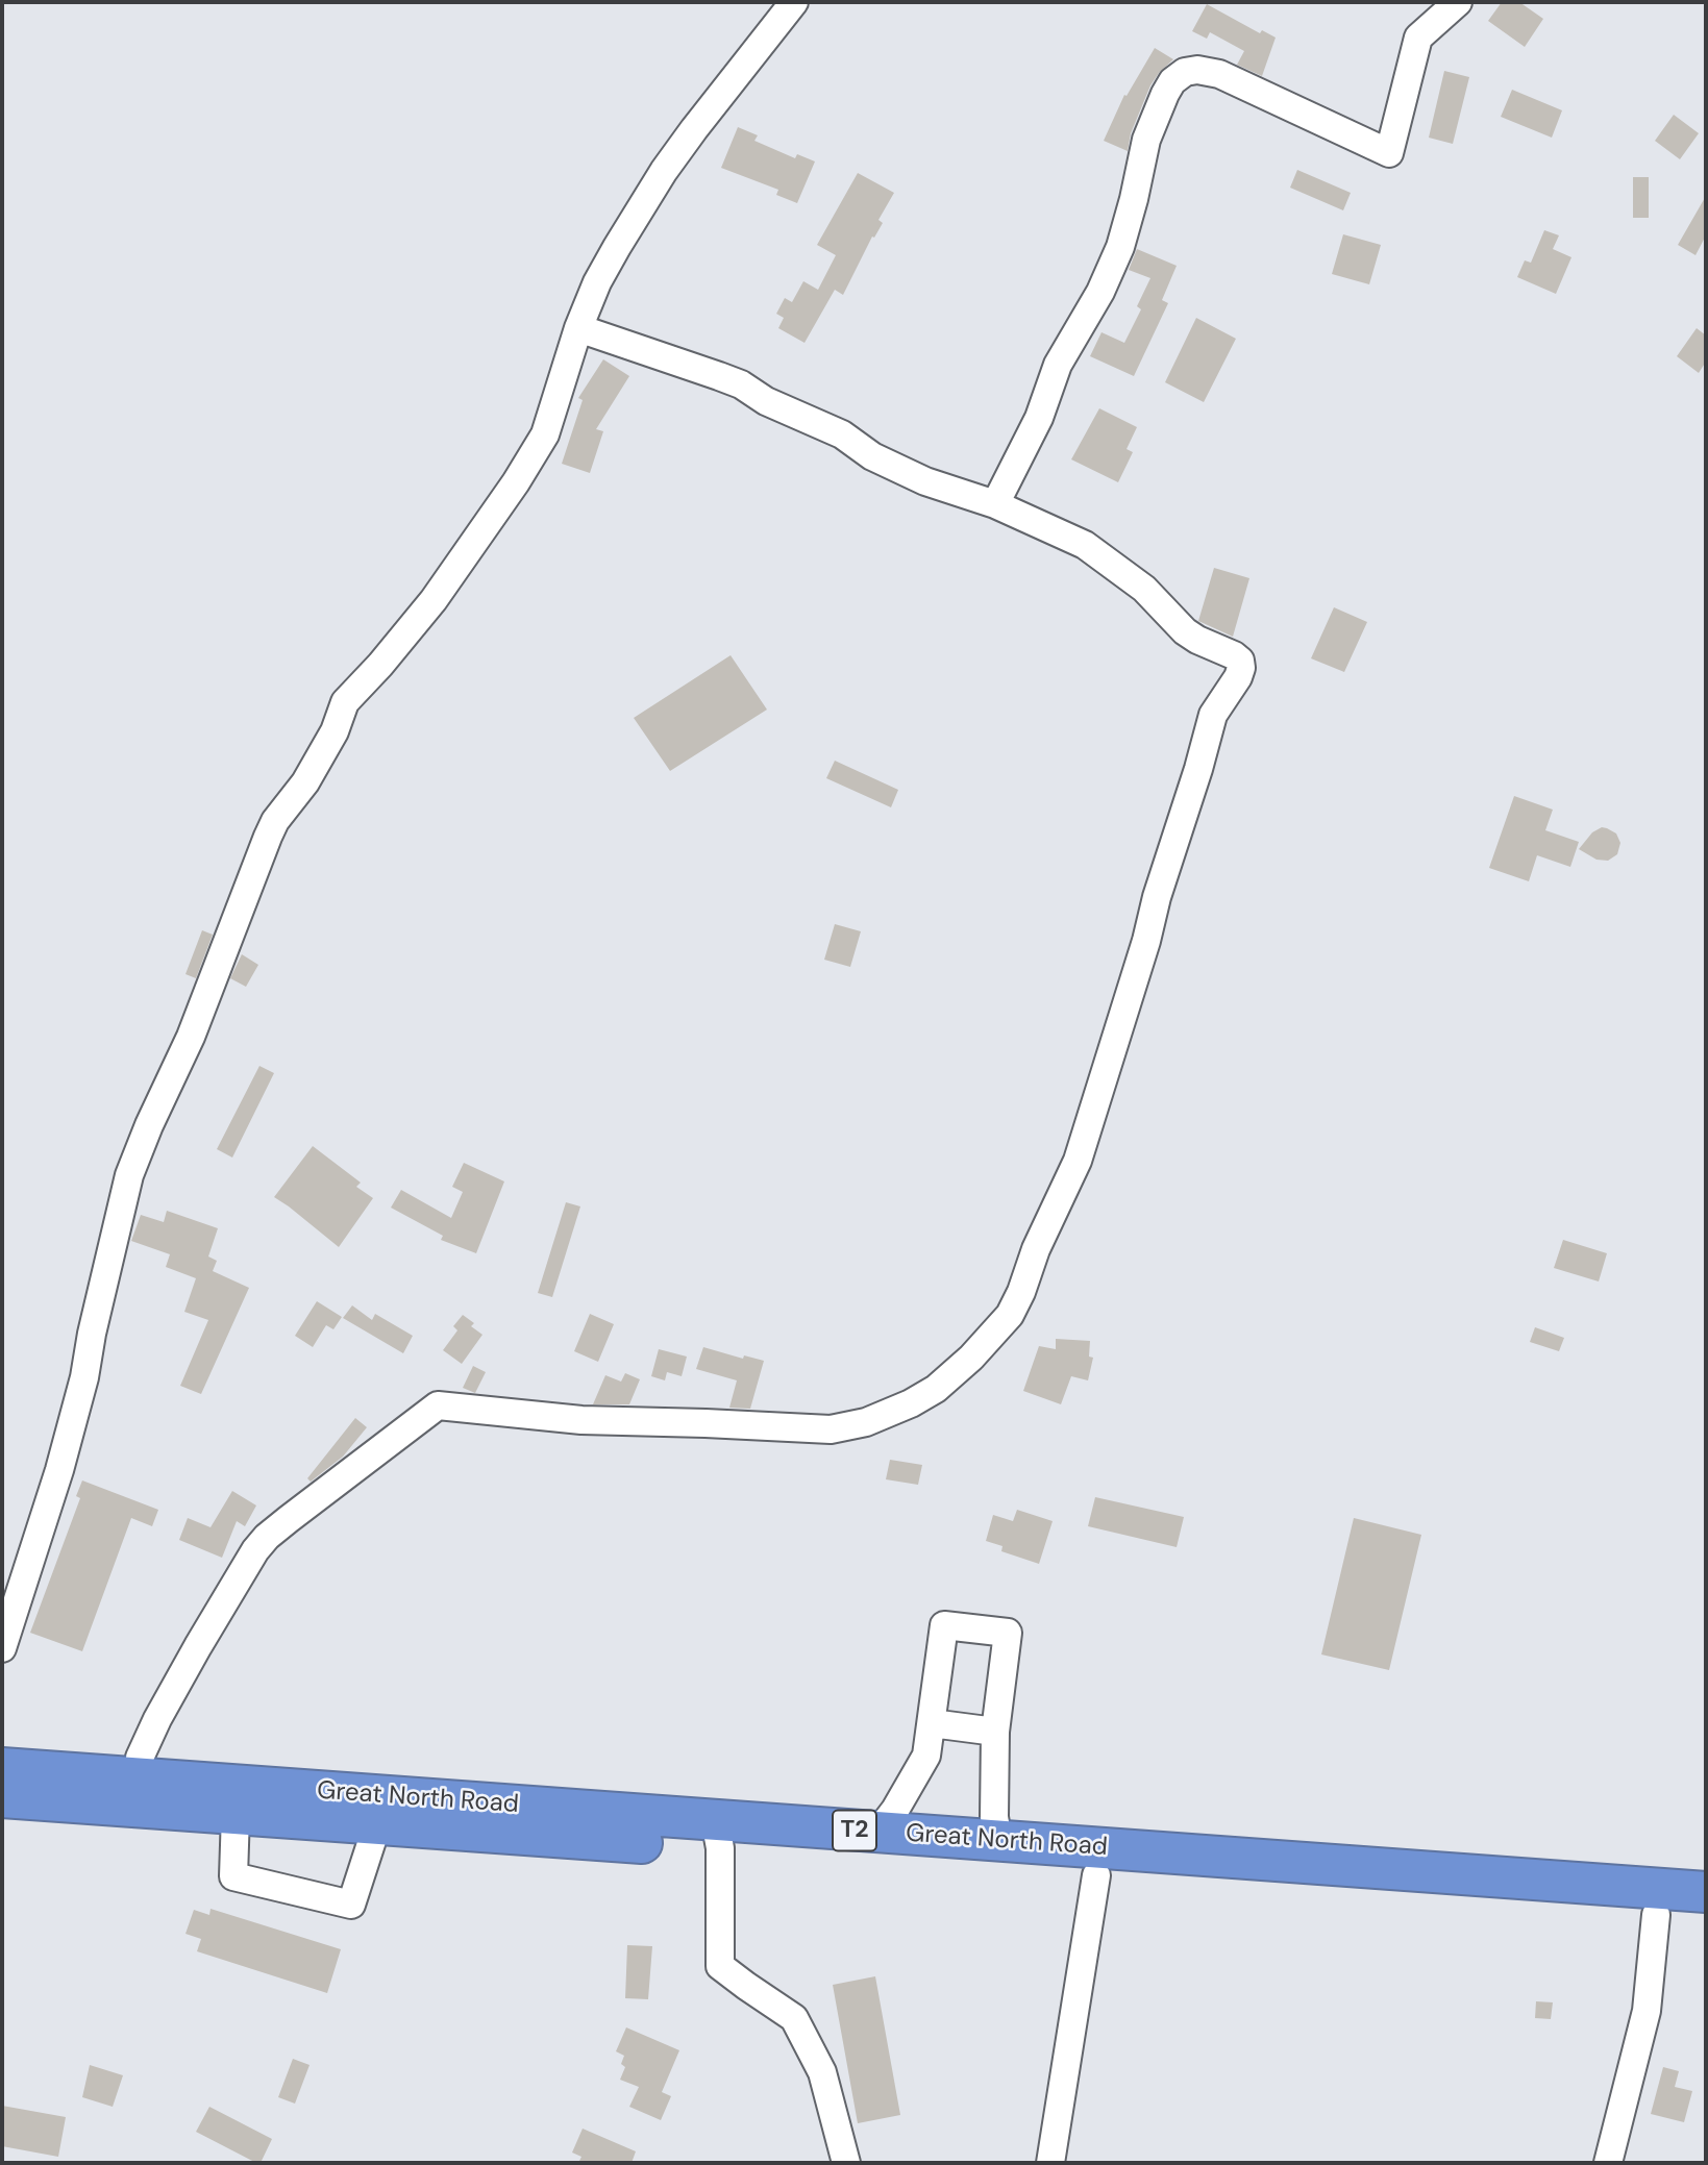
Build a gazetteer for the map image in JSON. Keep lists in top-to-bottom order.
{
  "streets": {
    "highway": ["Great North Road", "T2"]
  }
}
